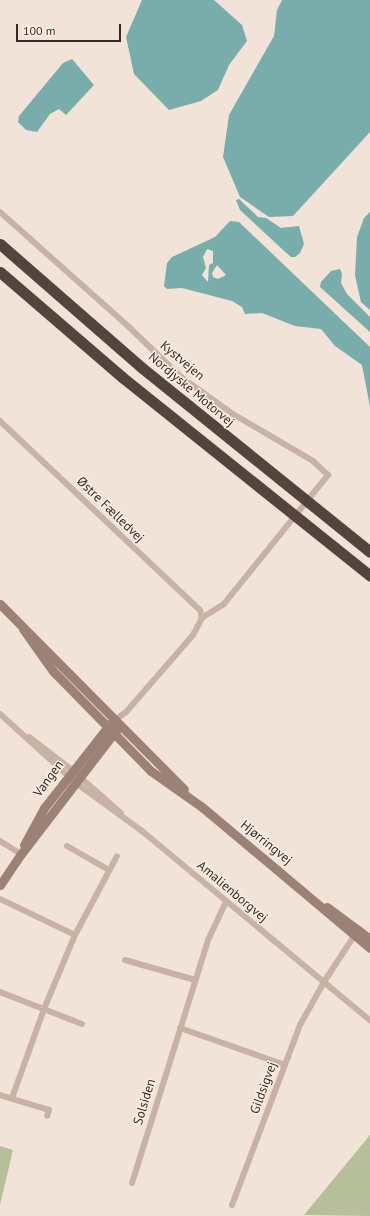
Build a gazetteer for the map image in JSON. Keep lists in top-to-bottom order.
{
  "streets": {
    "highway": ["Nordjyske Motorvej"],
    "main road": ["Vangen", "Hjørringvej"],
    "street": [
      "Kystvejen",
      "Østre Fælledvej",
      "Amalienborgvej",
      "Gildsigvej",
      "Solsiden"
    ]
  },
  "crossings": [
    ["Kystvejen", "Østre Fælledvej"],
    ["Vangen", "Hjørringvej"],
    ["Vangen", "Amalienborgvej"],
    ["Amalienborgvej", "Gildsigvej"],
    ["Amalienborgvej", "Solsiden"]
  ],
  "scale_bar": "100 m"
}
